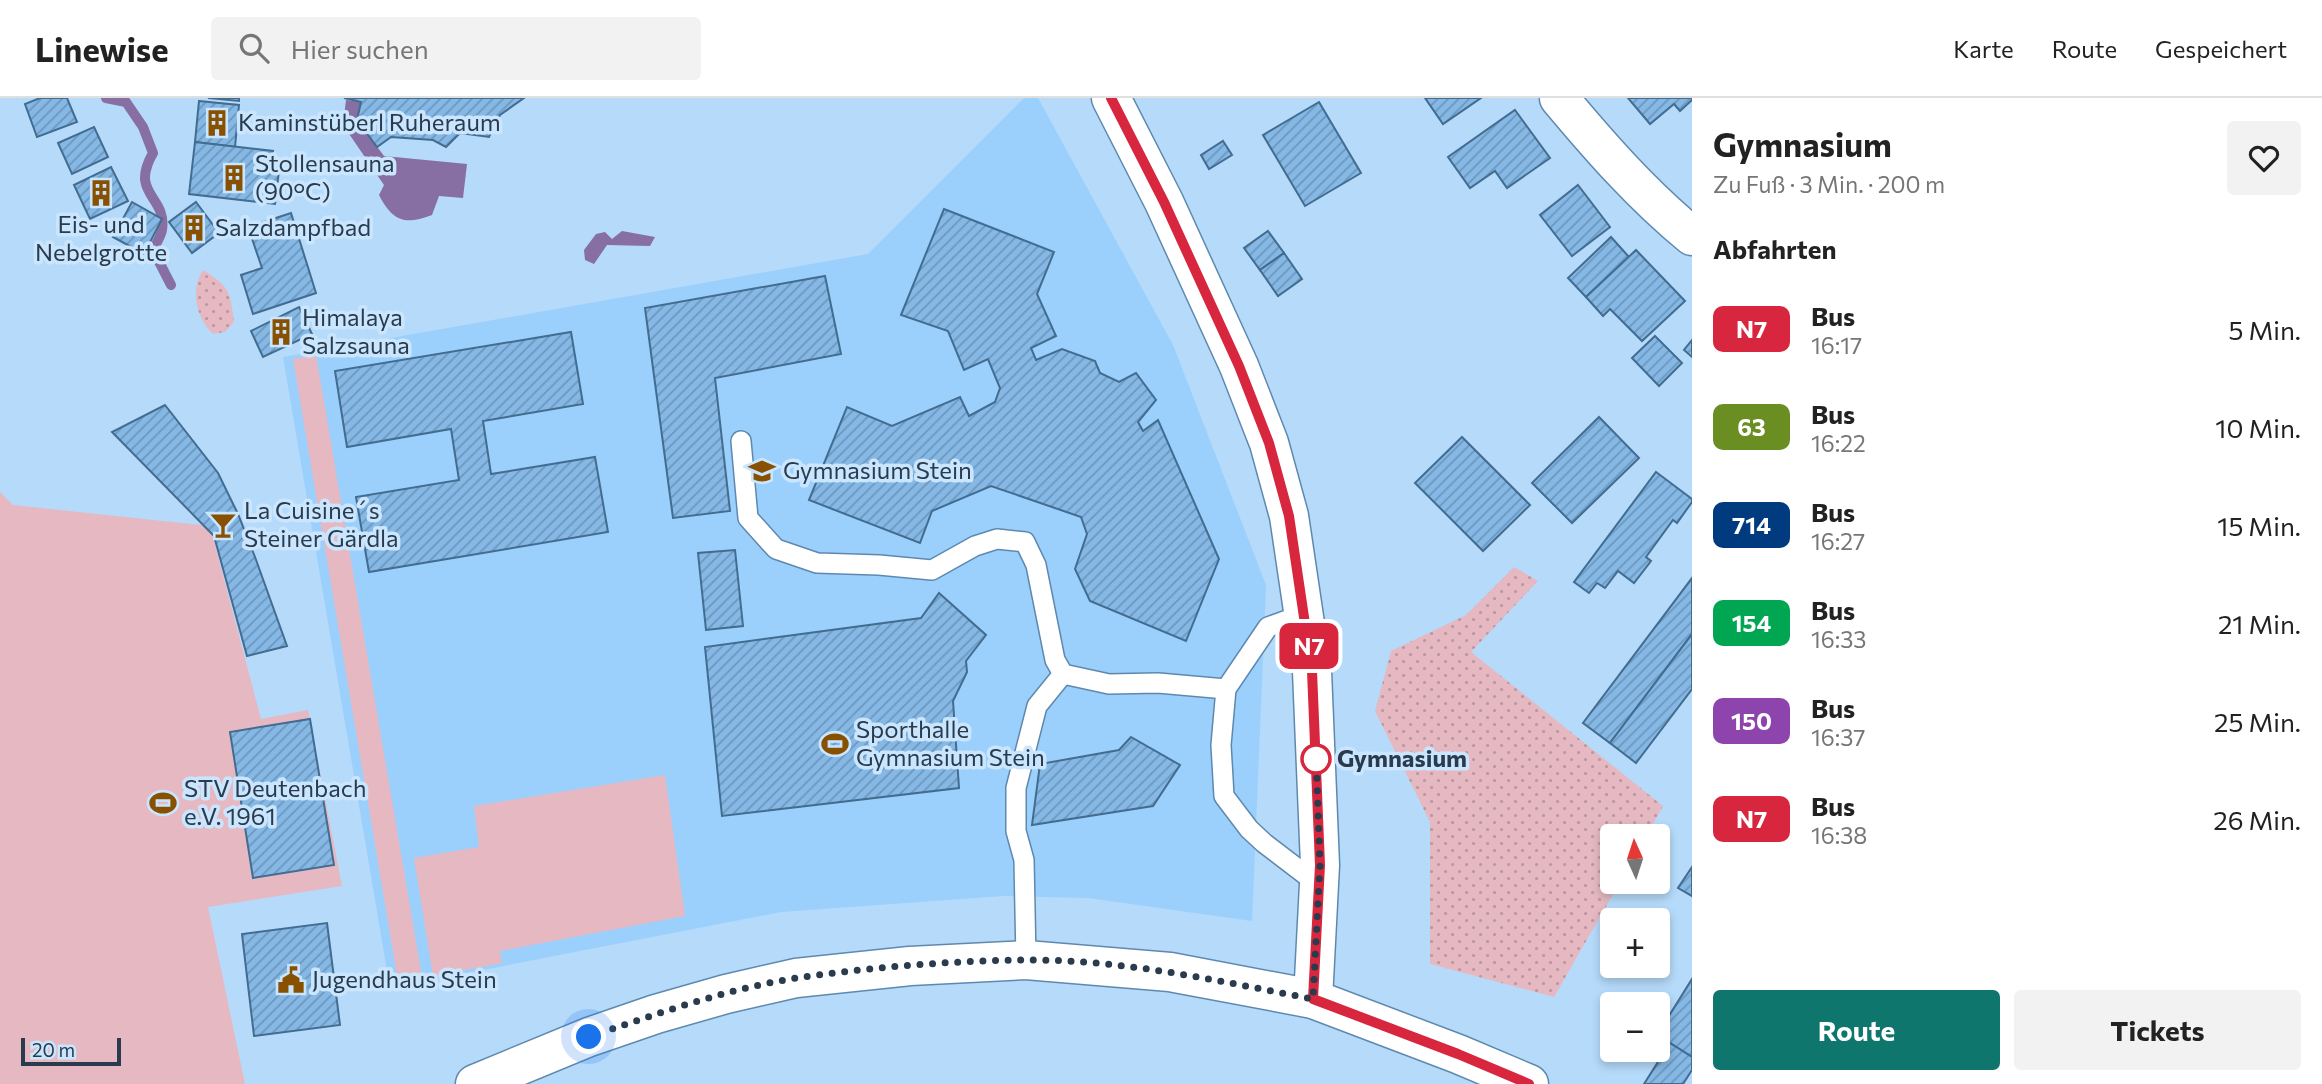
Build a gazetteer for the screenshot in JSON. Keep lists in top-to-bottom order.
{
  "places": {
    "building": [
      "Kaminstüberl Ruheraum",
      "Stollensauna (90°C)",
      "Eis- und Nebelgrotte",
      "Salzdampfbad",
      "Himalaya Salzsauna"
    ],
    "school or university": ["Gymnasium Stein"],
    "bar": ["La Cuisine´s Steiner Gärdla"],
    "sports": ["Sporthalle Gymnasium Stein", "STV Deutenbach e.V. 1961"],
    "other": ["Gymnasium"],
    "public building": ["Jugendhaus Stein"]
  },
  "lines": ["bus line N7"],
  "scale_bar": "20 m",
  "north": "top",
  "page": {
    "header": "Linewise",
    "search": "Hier suchen",
    "nav": ["Karte", "Route", "Gespeichert"],
    "on_map": "N7",
    "heading": [
      ["Gymnasium", "Zu Fuß · 3 Min. · 200 m"],
      "Abfahrten"
    ],
    "list": [
      {
        "mark": "N7",
        "name": "Bus",
        "note": "16:17",
        "value": "5 Min."
      },
      {
        "mark": "63",
        "name": "Bus",
        "note": "16:22",
        "value": "10 Min."
      },
      {
        "mark": "714",
        "name": "Bus",
        "note": "16:27",
        "value": "15 Min."
      },
      {
        "mark": "154",
        "name": "Bus",
        "note": "16:33",
        "value": "21 Min."
      },
      {
        "mark": "150",
        "name": "Bus",
        "note": "16:37",
        "value": "25 Min."
      },
      {
        "mark": "N7",
        "name": "Bus",
        "note": "16:38",
        "value": "26 Min."
      }
    ],
    "map_buttons": ["+", "−"],
    "buttons": ["Route", "Tickets"],
    "scale": "20 m"
  }
}
